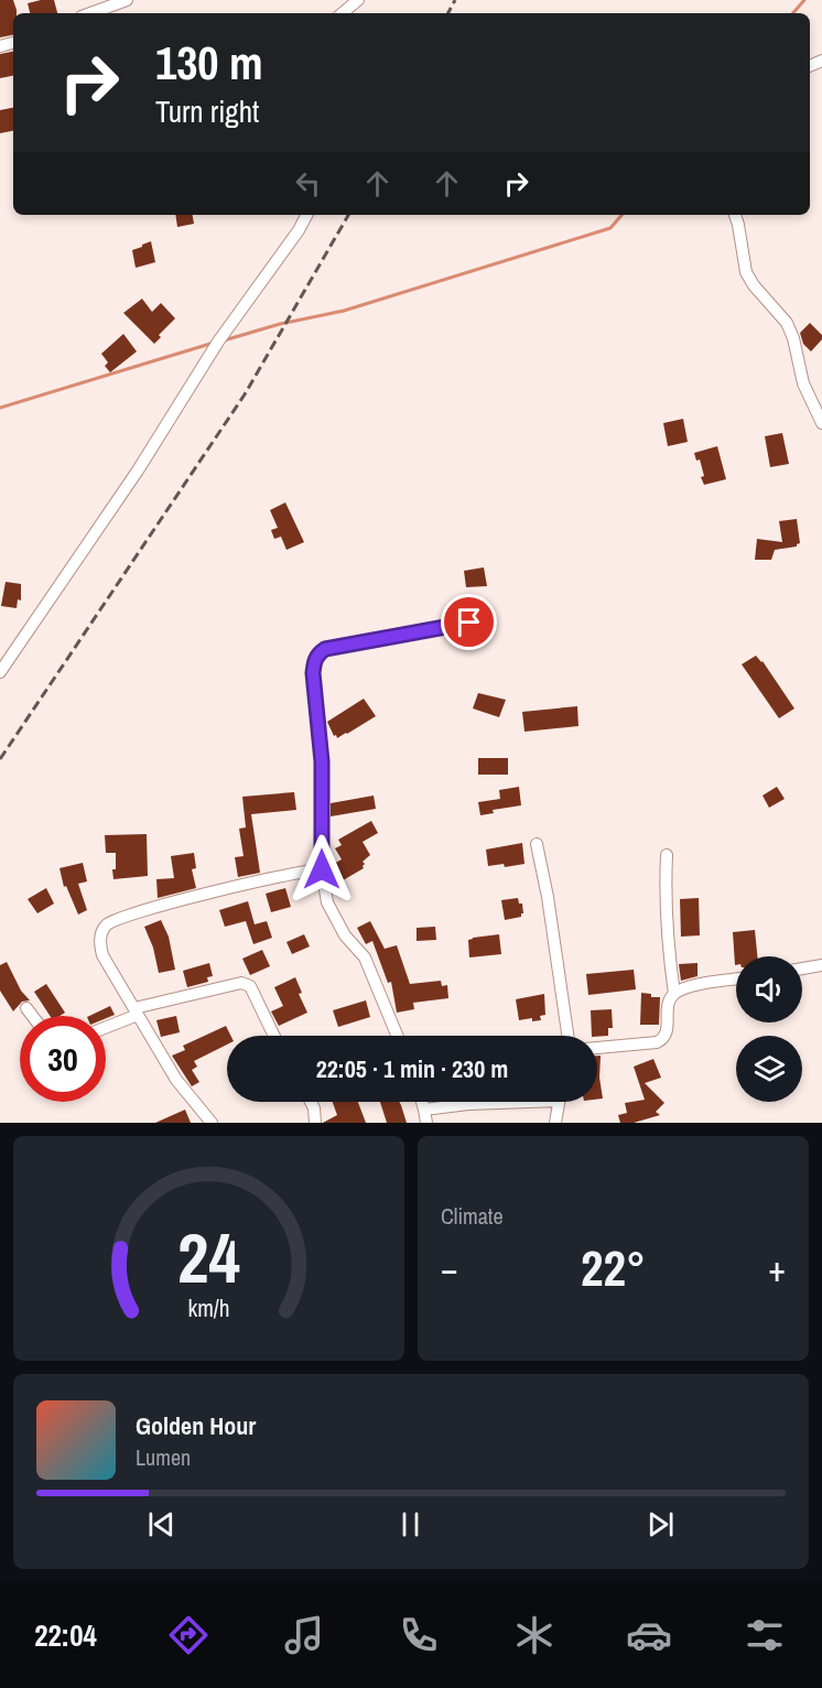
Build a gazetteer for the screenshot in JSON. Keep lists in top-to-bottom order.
{
  "page": {
    "turn": ["130 m", "Turn right"],
    "limit": "30",
    "trip": "22:05 · 1 min · 230 m",
    "tile": "Climate",
    "heat": ["−", "22°", "+"],
    "song": ["Golden Hour", "Lumen"],
    "tabs": "22:04",
    "gauge": ["24", "km/h"]
  }
}
